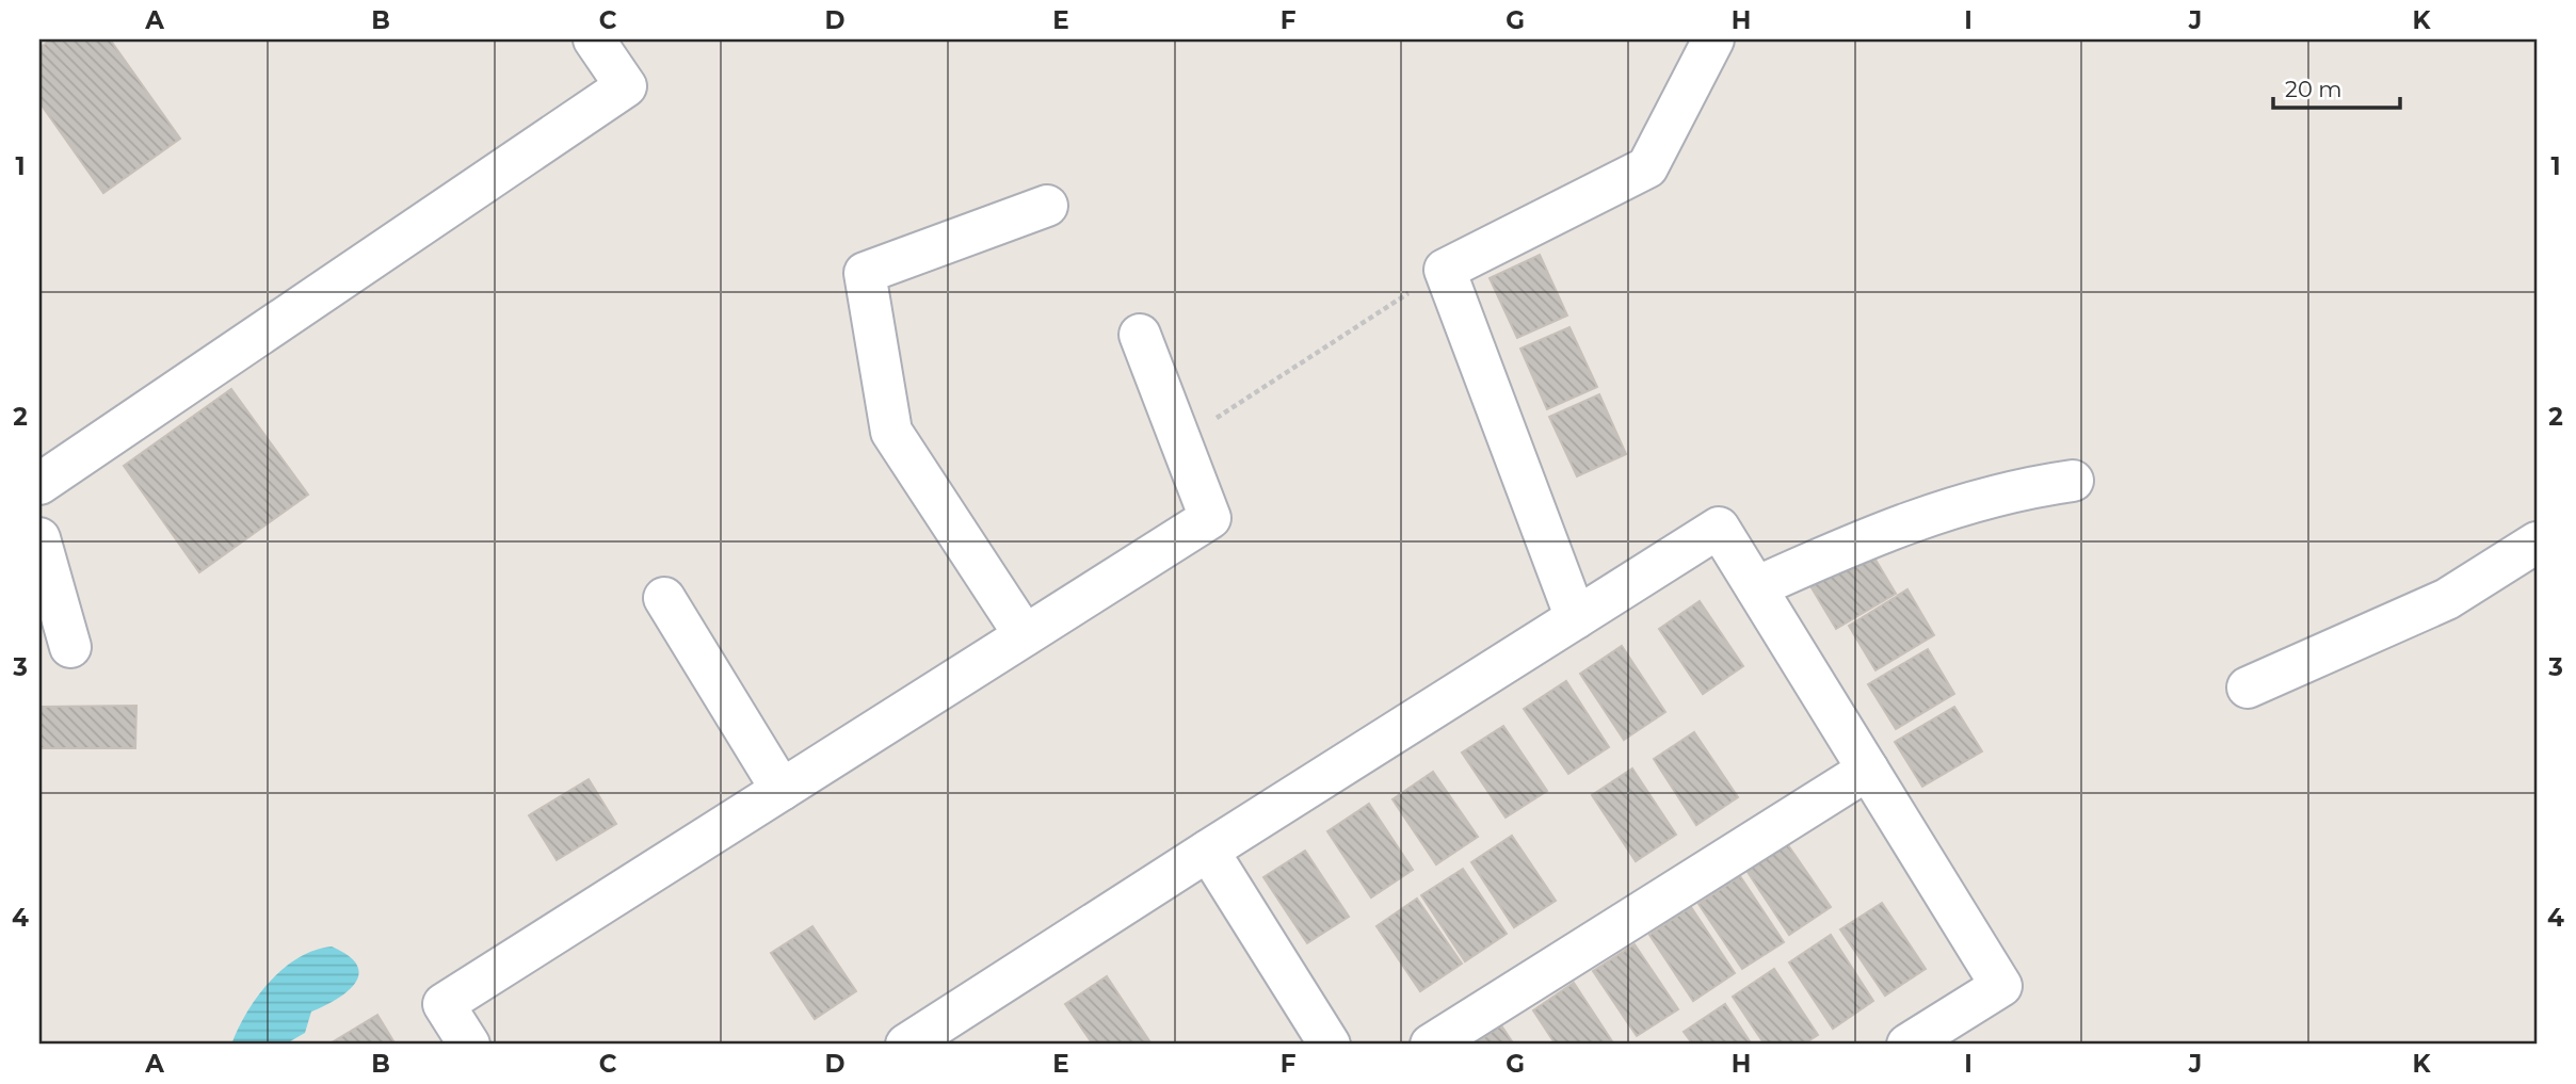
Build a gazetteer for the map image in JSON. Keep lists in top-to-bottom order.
{
  "scale_bar": "20 m",
  "grid": {
    "columns": [
      "A",
      "B",
      "C",
      "D",
      "E",
      "F",
      "G",
      "H",
      "I",
      "J",
      "K"
    ],
    "rows": [
      "1",
      "2",
      "3",
      "4"
    ]
  }
}
